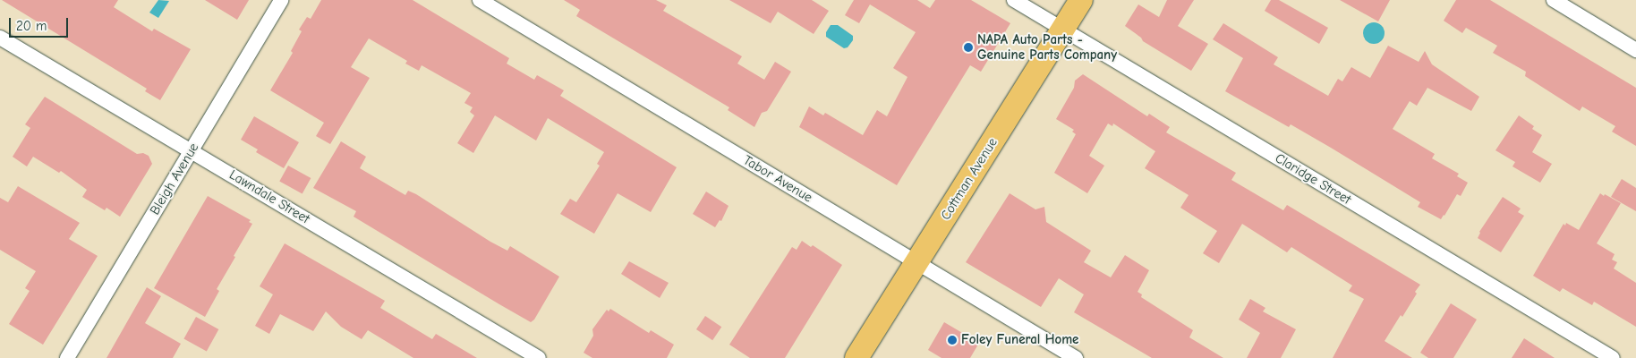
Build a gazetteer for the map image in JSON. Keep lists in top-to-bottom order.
{
  "streets": {
    "main road": ["Cottman Avenue"],
    "street": [
      "Bleigh Avenue",
      "Tabor Avenue",
      "Claridge Street",
      "Lawndale Street"
    ]
  },
  "crossings": [
    ["Bleigh Avenue", "Lawndale Street"],
    ["Tabor Avenue", "Cottman Avenue"],
    ["Cottman Avenue", "Claridge Street"]
  ],
  "places": ["NAPA Auto Parts - Genuine Parts Company", "Foley Funeral Home"],
  "scale_bar": "20 m"
}
